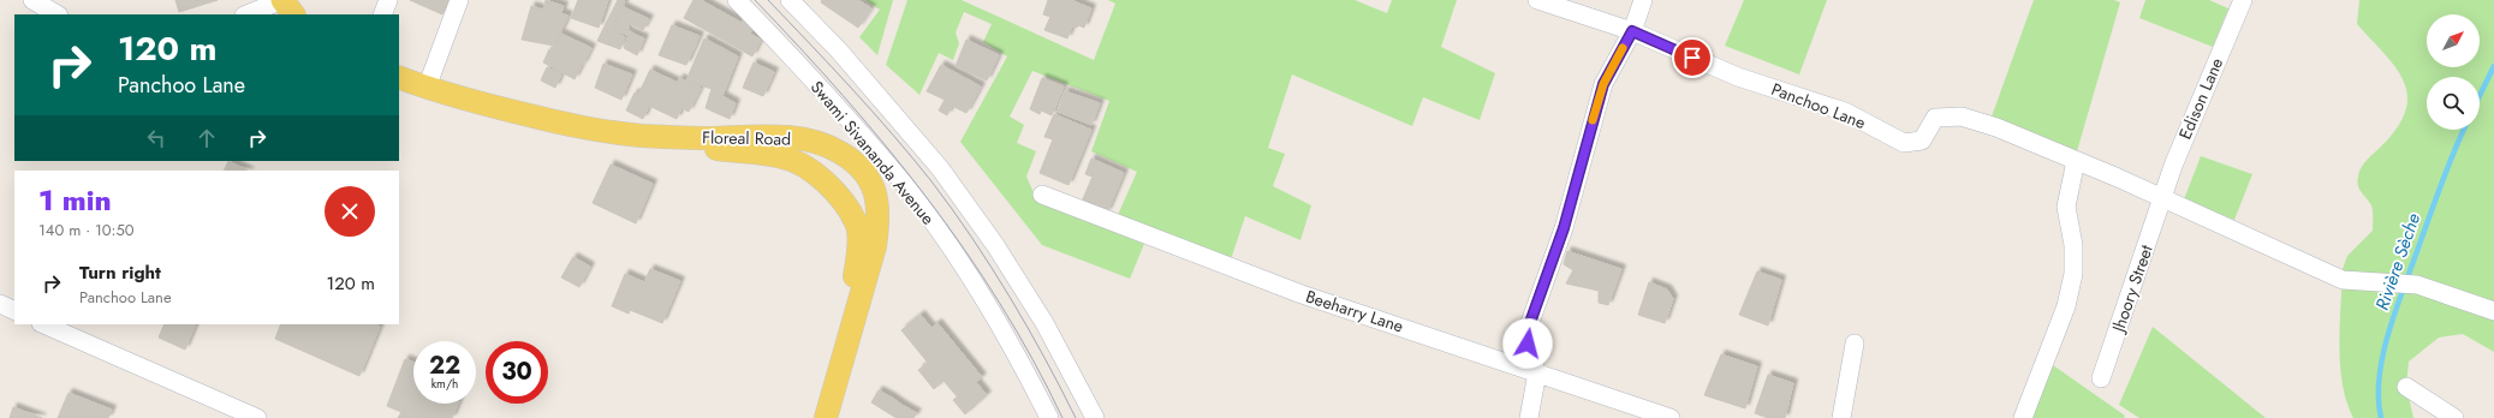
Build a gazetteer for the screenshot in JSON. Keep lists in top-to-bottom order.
{
  "streets": {
    "main road": ["Floreal Road"],
    "street": [
      "Edison Lane",
      "Panchoo Lane",
      "Swami Sivananda Avenue",
      "Jhoory Street",
      "Beeharry Lane"
    ]
  },
  "crossings": [
    ["Edison Lane", "Jhoory Street"]
  ],
  "water": ["Rivière Sèche"],
  "north": "top right",
  "page": {
    "turn": ["120 m", "Panchoo Lane"],
    "heading": ["1 min", "140 m · 10:50"],
    "list": [
      {
        "name": "Turn right",
        "note": "Panchoo Lane",
        "value": "120 m"
      }
    ],
    "speed": "22 km/h",
    "limit": "30"
  }
}
